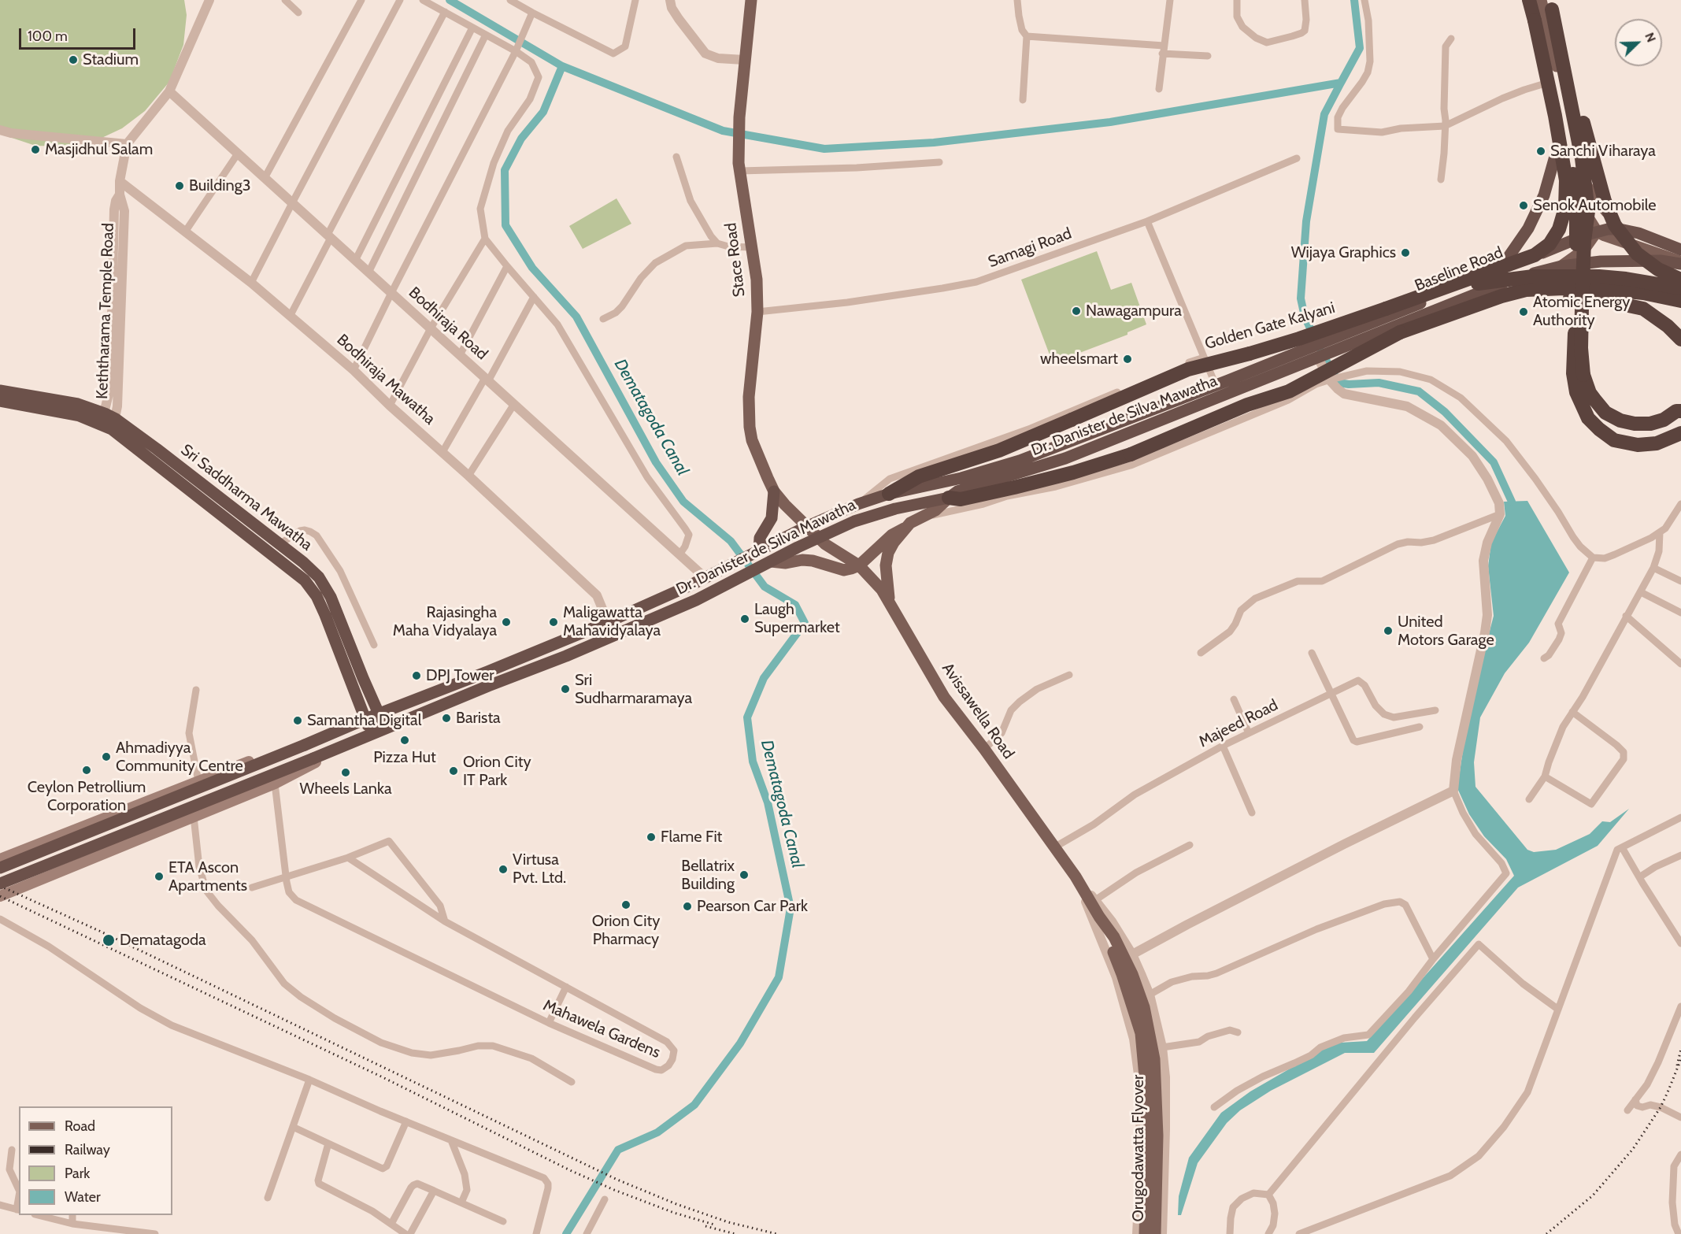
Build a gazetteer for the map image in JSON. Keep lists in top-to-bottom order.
{
  "streets": {
    "highway": [
      "Baseline Road",
      "Golden Gate Kalyani",
      "Dr. Danister de Silva Mawatha",
      "Sri Saddharma Mawatha"
    ],
    "main road": ["Stace Road", "Avissawella Road", "Orugodawatta Flyover"],
    "street": [
      "Samagi Road",
      "Keththarama Temple Road",
      "Bodhiraja Road",
      "Bodhiraja Mawatha",
      "Majeed Road",
      "Mahawela Gardens"
    ]
  },
  "crossings": [
    ["Samagi Road", "Stace Road"],
    ["Stace Road", "Dr. Danister de Silva Mawatha"],
    ["Stace Road", "Avissawella Road"],
    ["Baseline Road", "Dr. Danister de Silva Mawatha"],
    ["Keththarama Temple Road", "Bodhiraja Road"],
    ["Keththarama Temple Road", "Bodhiraja Mawatha"],
    ["Keththarama Temple Road", "Sri Saddharma Mawatha"],
    ["Bodhiraja Road", "Dr. Danister de Silva Mawatha"],
    ["Golden Gate Kalyani", "Dr. Danister de Silva Mawatha"],
    ["Bodhiraja Mawatha", "Dr. Danister de Silva Mawatha"],
    ["Dr. Danister de Silva Mawatha", "Sri Saddharma Mawatha"],
    ["Dr. Danister de Silva Mawatha", "Avissawella Road"],
    ["Avissawella Road", "Majeed Road"],
    ["Avissawella Road", "Orugodawatta Flyover"]
  ],
  "water": ["Dematagoda Canal"],
  "places": [
    "Stadium",
    "Masjidhul Salam",
    "Sanchi Viharaya",
    "Building3",
    "Senok Automobile",
    "Wijaya Graphics",
    "Nawagampura",
    "Atomic Energy Authority",
    "wheelsmart",
    "Laugh Supermarket",
    "Rajasingha Maha Vidyalaya",
    "Maligawatta Mahavidyalaya",
    "United Motors Garage",
    "DPJ Tower",
    "Sri Sudharmaramaya",
    "Barista",
    "Samantha Digital",
    "Pizza Hut",
    "Ahmadiyya Community Centre",
    "Ceylon Petrollium Corporation",
    "Orion City IT Park",
    "Wheels Lanka",
    "Flame Fit",
    "Virtusa Pvt. Ltd.",
    "Bellatrix Building",
    "ETA Ascon Apartments",
    "Orion City Pharmacy",
    "Pearson Car Park",
    "Dematagoda"
  ],
  "legend": [
    "Road",
    "Railway",
    "Park",
    "Water"
  ],
  "scale_bar": "100 m",
  "north": "top right"
}
